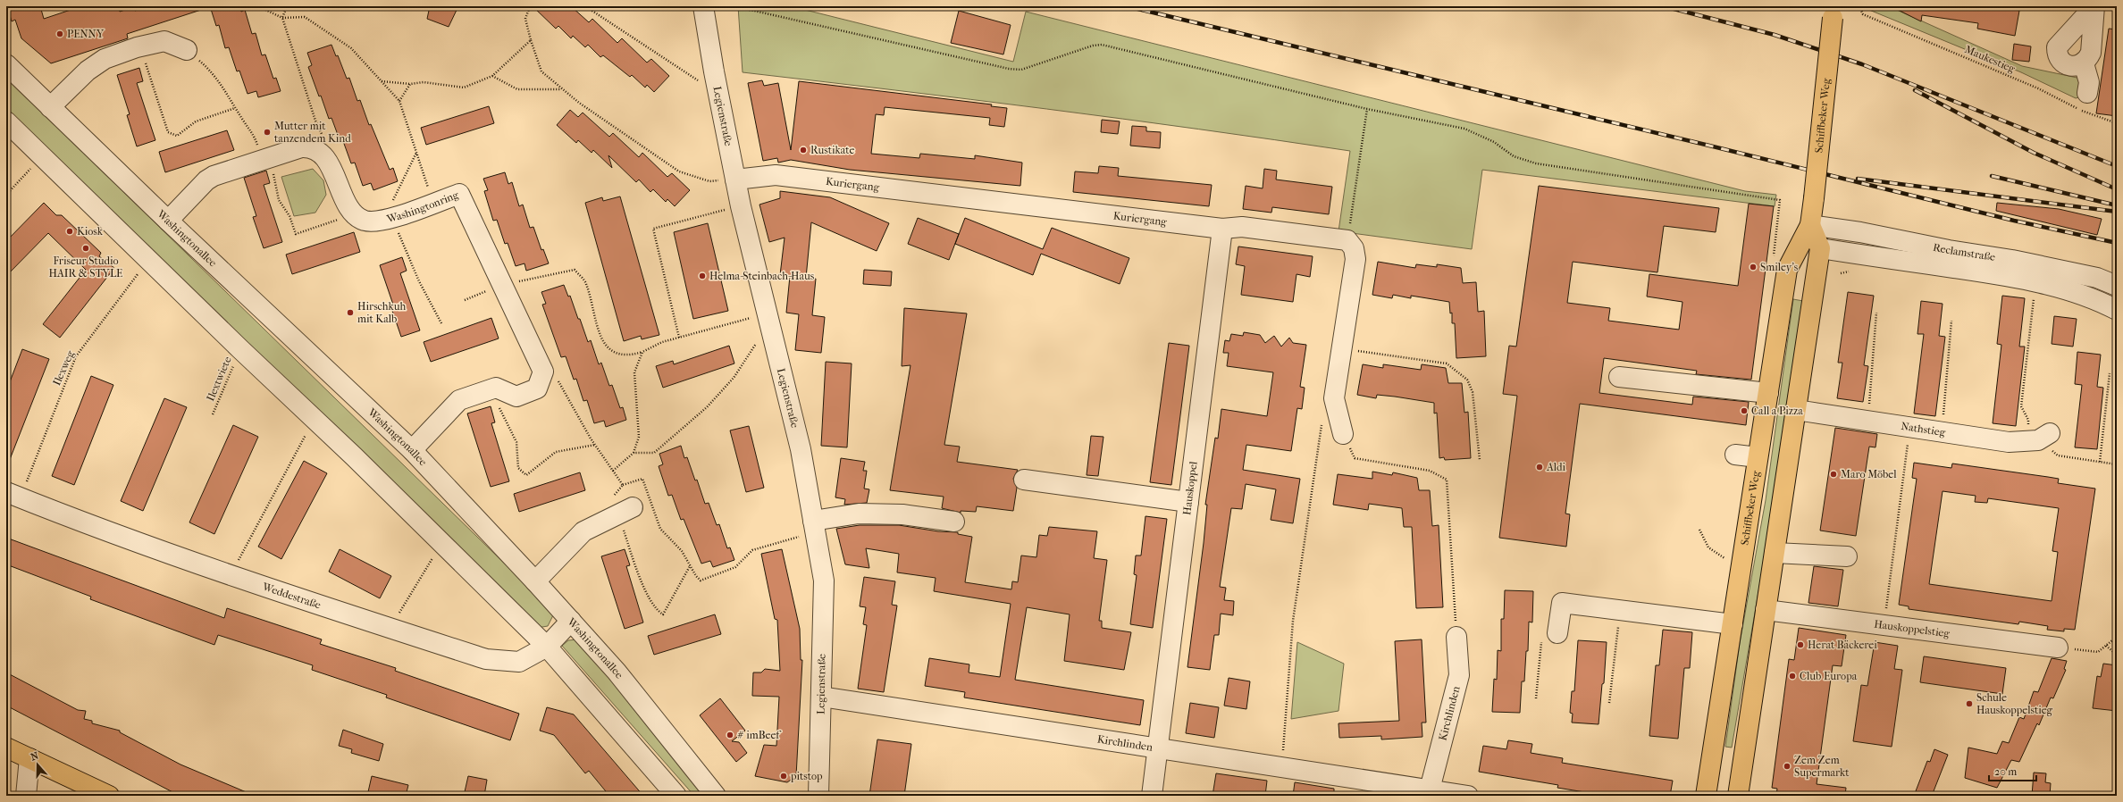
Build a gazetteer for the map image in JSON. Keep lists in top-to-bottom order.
{
  "streets": {
    "main road": ["Schiffbeker Weg"],
    "street": [
      "Legienstraße",
      "Kuriergang",
      "Washingtonring",
      "Washingtonallee",
      "Reclamstraße",
      "Nathstieg",
      "Hauskoppel",
      "Weddestraße",
      "Hauskoppelstieg",
      "Kirchlinden"
    ],
    "path": ["Maukestieg", "Ilexweg", "Ilextwiete"]
  },
  "crossings": [
    ["Schiffbeker Weg", "Reclamstraße"],
    ["Legienstraße", "Kuriergang"],
    ["Legienstraße", "Kirchlinden"],
    ["Kuriergang", "Hauskoppel"],
    ["Washingtonallee", "Weddestraße"],
    ["Ilexweg", "Weddestraße"],
    ["Hauskoppel", "Kirchlinden"]
  ],
  "places": [
    "PENNY",
    "Mutter mit tanzendem Kind",
    "Rustikate",
    "Kiosk",
    "Friseur Studio HAIR & STYLE",
    "Smiley's",
    "Helma-Steinbach-Haus",
    "Hirschkuh mit Kalb",
    "Call a Pizza",
    "Aldi",
    "Maro Möbel",
    "Herat Bäckerei",
    "Club Europa",
    "Schule Hauskoppelstieg",
    "# imBeef",
    "Zem Zem Supermarkt",
    "pitstop"
  ],
  "scale_bar": "20 m",
  "north": "top"
}
